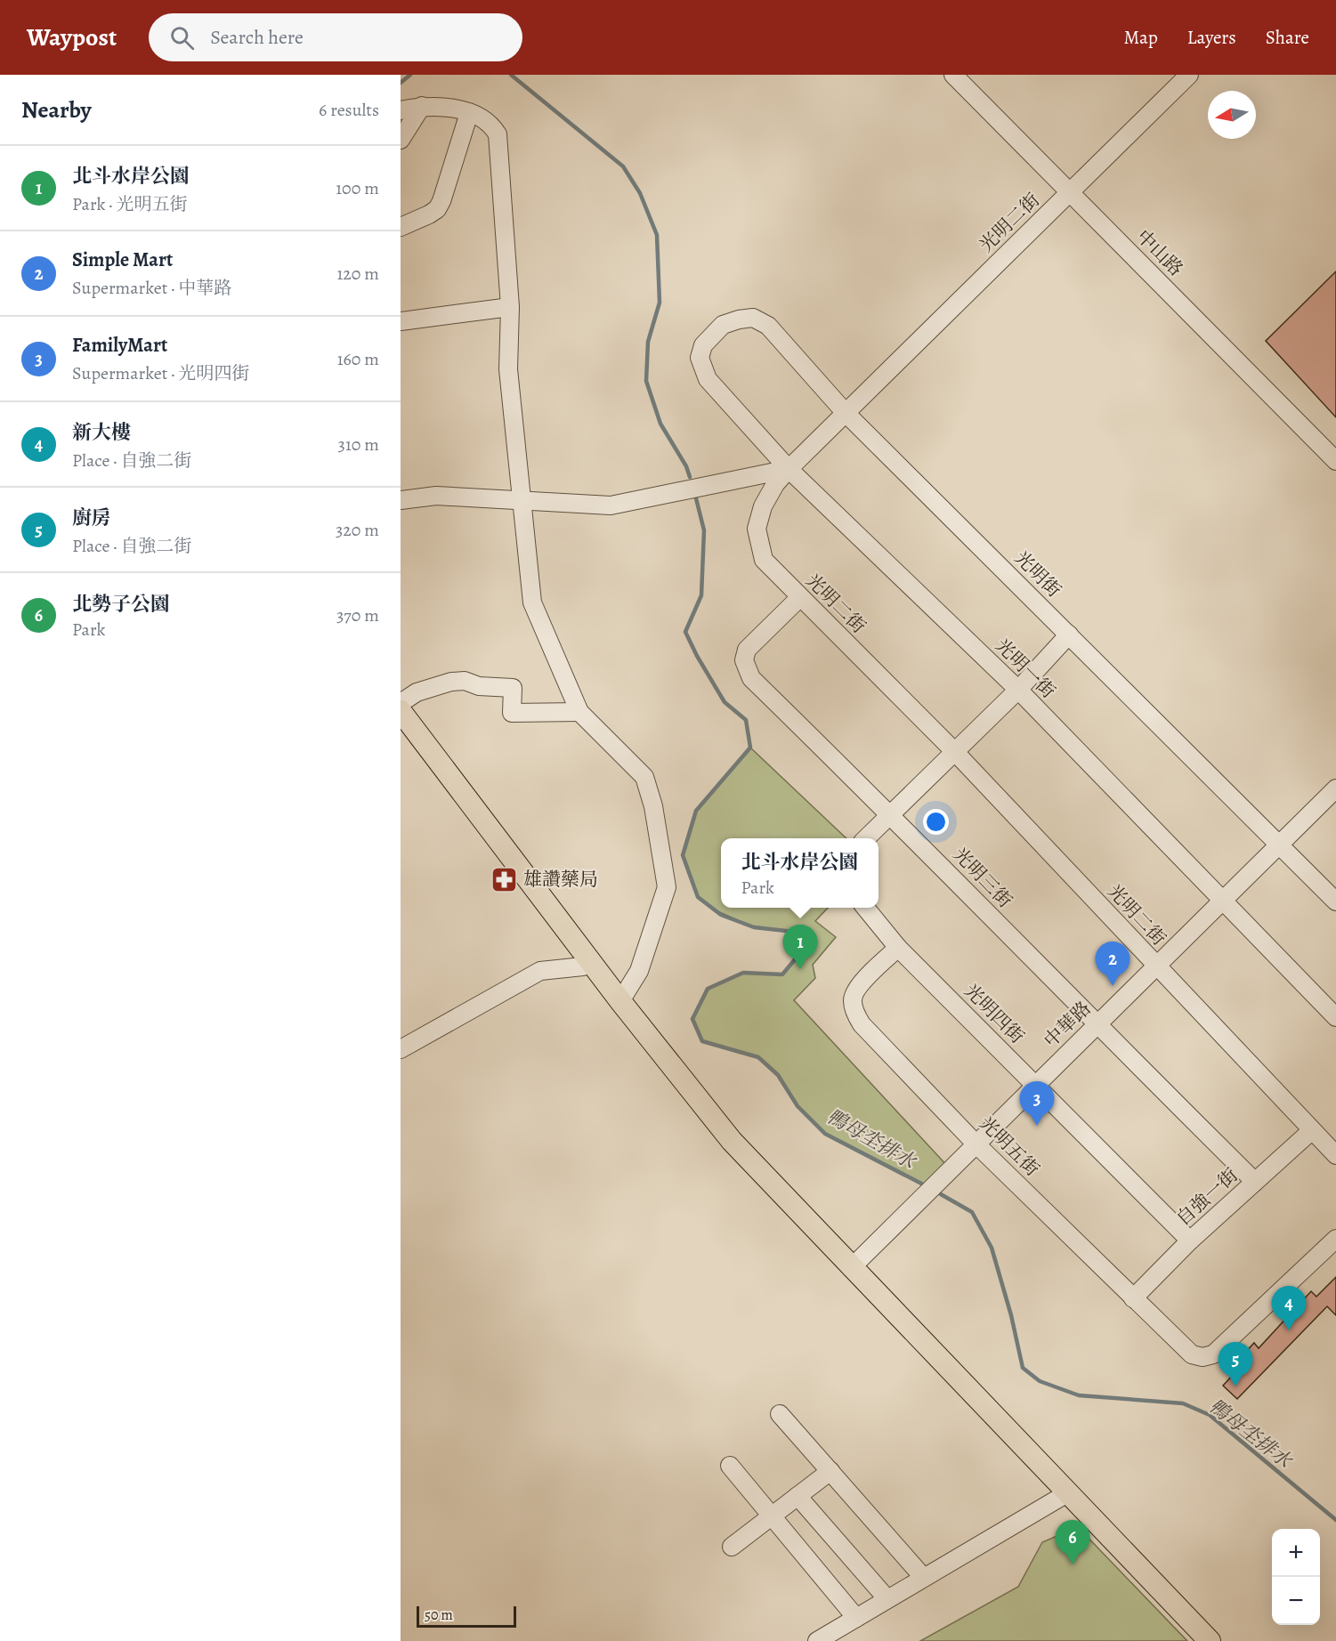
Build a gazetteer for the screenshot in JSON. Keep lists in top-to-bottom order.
{
  "streets": {
    "street": [
      "光明二街",
      "中山路",
      "光明街",
      "光明一街",
      "光明三街",
      "光明四街",
      "中華路",
      "光明五街",
      "自強一街"
    ]
  },
  "crossings": [
    ["光明二街", "中山路"],
    ["光明二街", "光明街"],
    ["光明二街", "光明一街"],
    ["光明二街", "光明三街"],
    ["光明二街", "中華路"],
    ["光明二街", "自強一街"],
    ["光明街", "光明一街"],
    ["光明街", "中華路"],
    ["光明一街", "中華路"],
    ["光明三街", "中華路"],
    ["光明三街", "自強一街"],
    ["光明四街", "中華路"],
    ["光明四街", "光明五街"],
    ["光明四街", "自強一街"],
    ["中華路", "光明五街"],
    ["光明五街", "自強一街"]
  ],
  "water": ["鴨母坔排水"],
  "places": {
    "pharmacy": ["雄讚藥局"]
  },
  "scale_bar": "50 m",
  "north": "left",
  "page": {
    "header": "Waypost",
    "search": "Search here",
    "nav": ["Map", "Layers", "Share"],
    "heading": ["Nearby", "6 results"],
    "list": [
      {
        "mark": "1",
        "name": "北斗水岸公園",
        "note": "Park · 光明五街",
        "value": "100 m"
      },
      {
        "mark": "2",
        "name": "Simple Mart",
        "note": "Supermarket · 中華路",
        "value": "120 m"
      },
      {
        "mark": "3",
        "name": "FamilyMart",
        "note": "Supermarket · 光明四街",
        "value": "160 m"
      },
      {
        "mark": "4",
        "name": "新大樓",
        "note": "Place · 自強二街",
        "value": "310 m"
      },
      {
        "mark": "5",
        "name": "廚房",
        "note": "Place · 自強二街",
        "value": "320 m"
      },
      {
        "mark": "6",
        "name": "北勢子公園",
        "note": "Park",
        "value": "370 m"
      }
    ],
    "popup": ["北斗水岸公園", "Park"],
    "pins": [
      "1",
      "2",
      "3",
      "4",
      "5",
      "6"
    ],
    "map_buttons": ["+", "−"],
    "scale": "50 m"
  }
}
